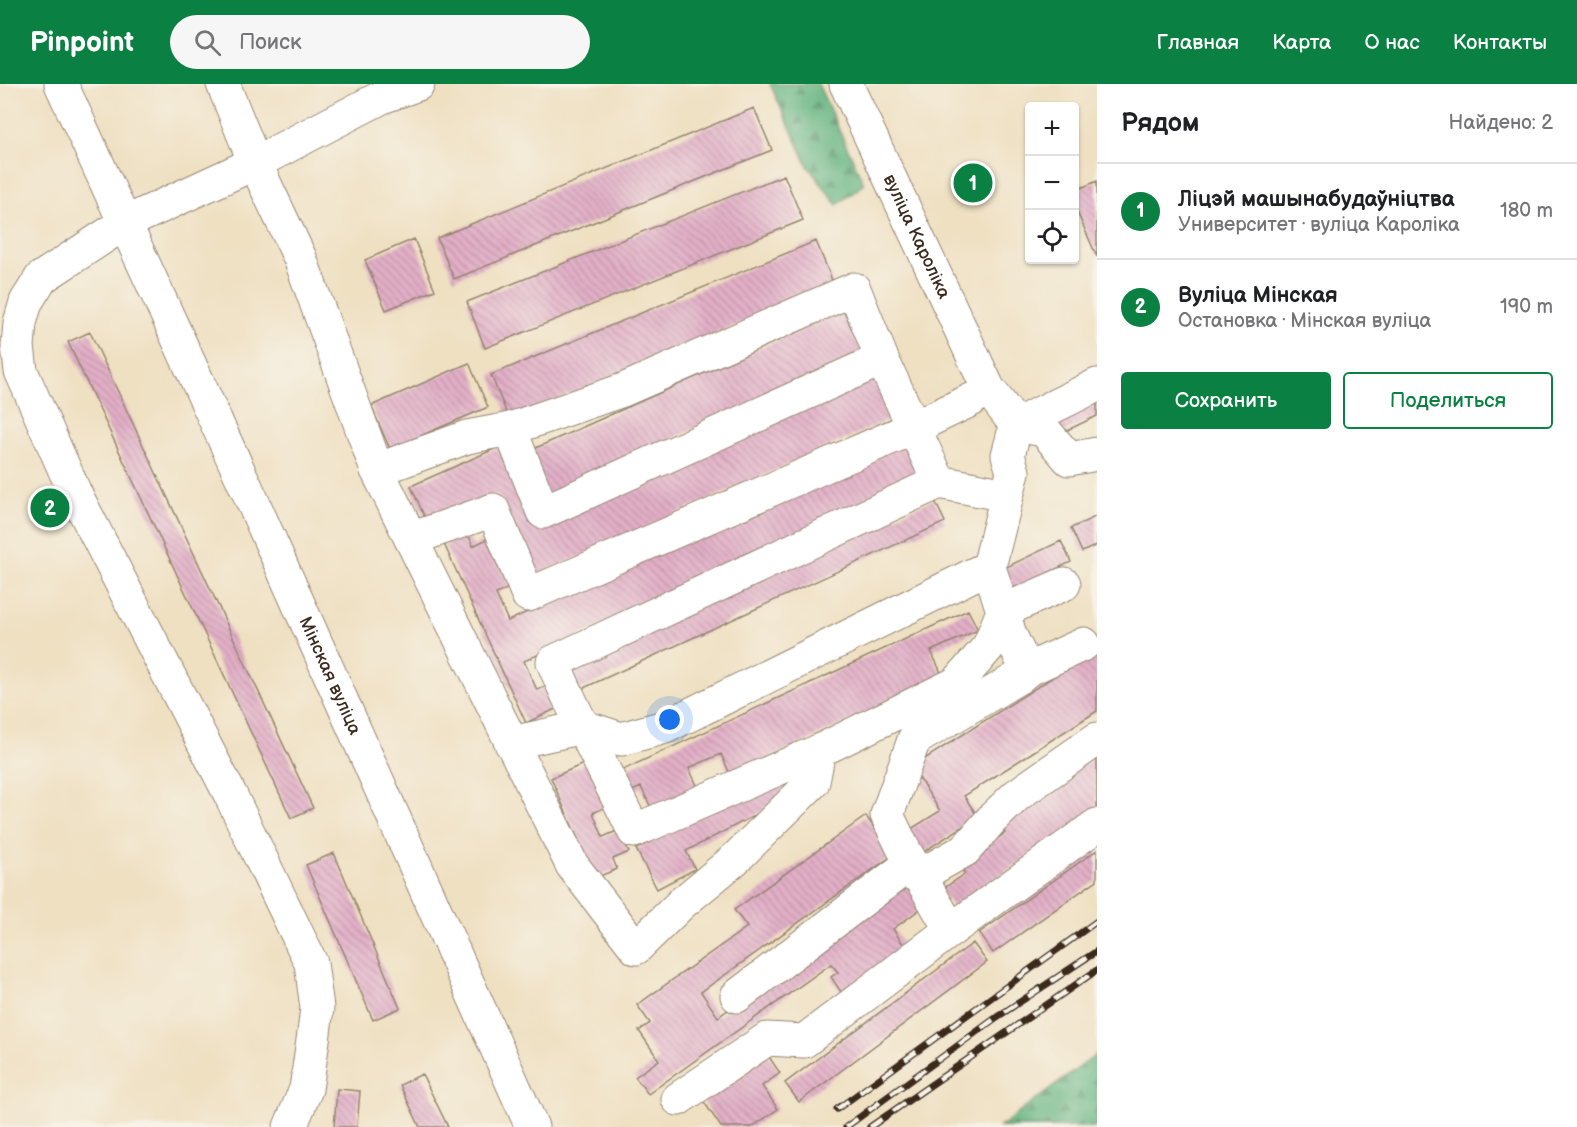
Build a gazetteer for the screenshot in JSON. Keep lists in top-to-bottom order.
{
  "streets": {
    "street": ["вуліца Кароліка", "Мінская вуліца"]
  },
  "page": {
    "header": "Pinpoint",
    "search": "Поиск",
    "nav": [
      "Главная",
      "Карта",
      "О нас",
      "Контакты"
    ],
    "heading": ["Рядом", "Найдено: 2"],
    "map_buttons": ["+", "−"],
    "pins": ["1", "2"],
    "list": [
      {
        "mark": "1",
        "name": "Ліцэй машынабудаўніцтва",
        "note": "Университет · вуліца Кароліка",
        "value": "180 m"
      },
      {
        "mark": "2",
        "name": "Вуліца Мінская",
        "note": "Остановка · Мінская вуліца",
        "value": "190 m"
      }
    ],
    "buttons": ["Сохранить", "Поделиться"]
  }
}
